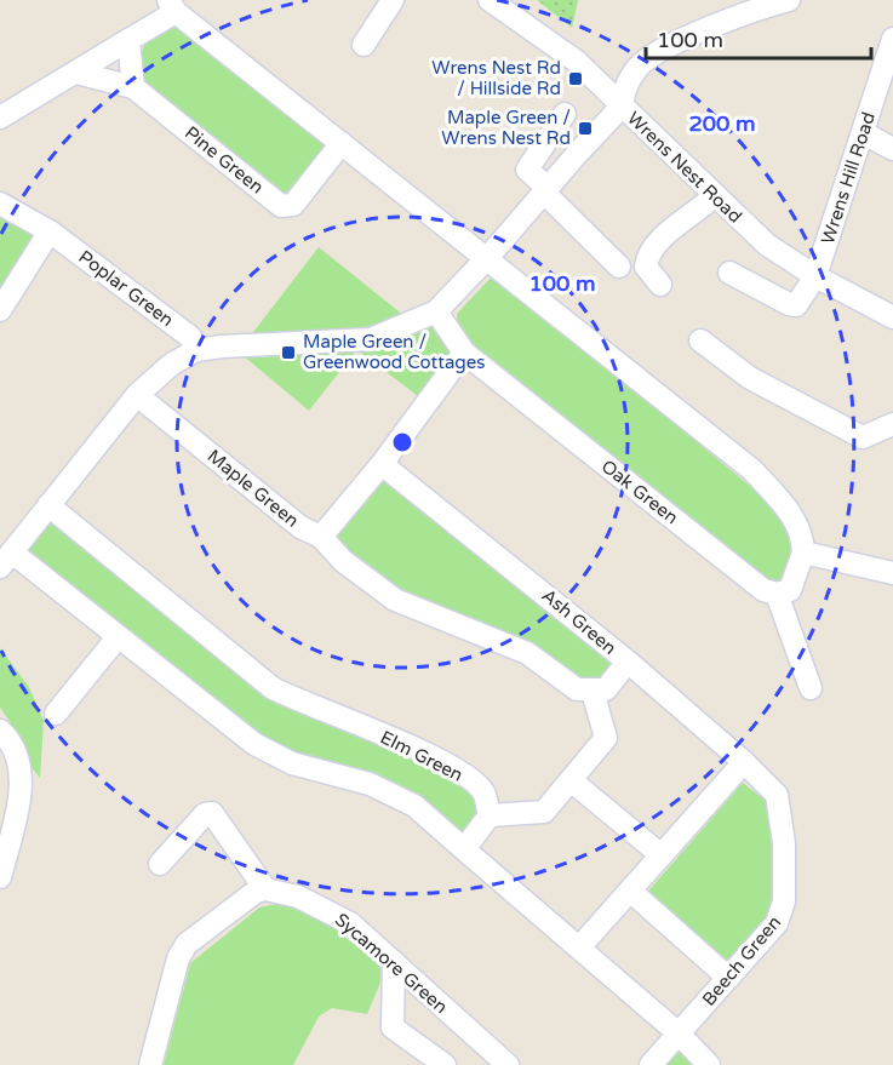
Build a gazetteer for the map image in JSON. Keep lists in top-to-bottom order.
{
  "streets": {
    "street": [
      "Pine Green",
      "Wrens Nest Road",
      "Wrens Hill Road",
      "Poplar Green",
      "Maple Green",
      "Oak Green",
      "Ash Green",
      "Elm Green",
      "Beech Green",
      "Sycamore Green"
    ]
  },
  "crossings": [
    ["Wrens Nest Road", "Wrens Hill Road"],
    ["Ash Green", "Beech Green"]
  ],
  "places": {
    "transit": ["Wrens Nest Rd / Hillside Rd", "Maple Green / Wrens Nest Rd", "Maple Green / Greenwood Cottages"]
  },
  "scale_bar": "100 m",
  "rings": ["200 m", "100 m"]
}
